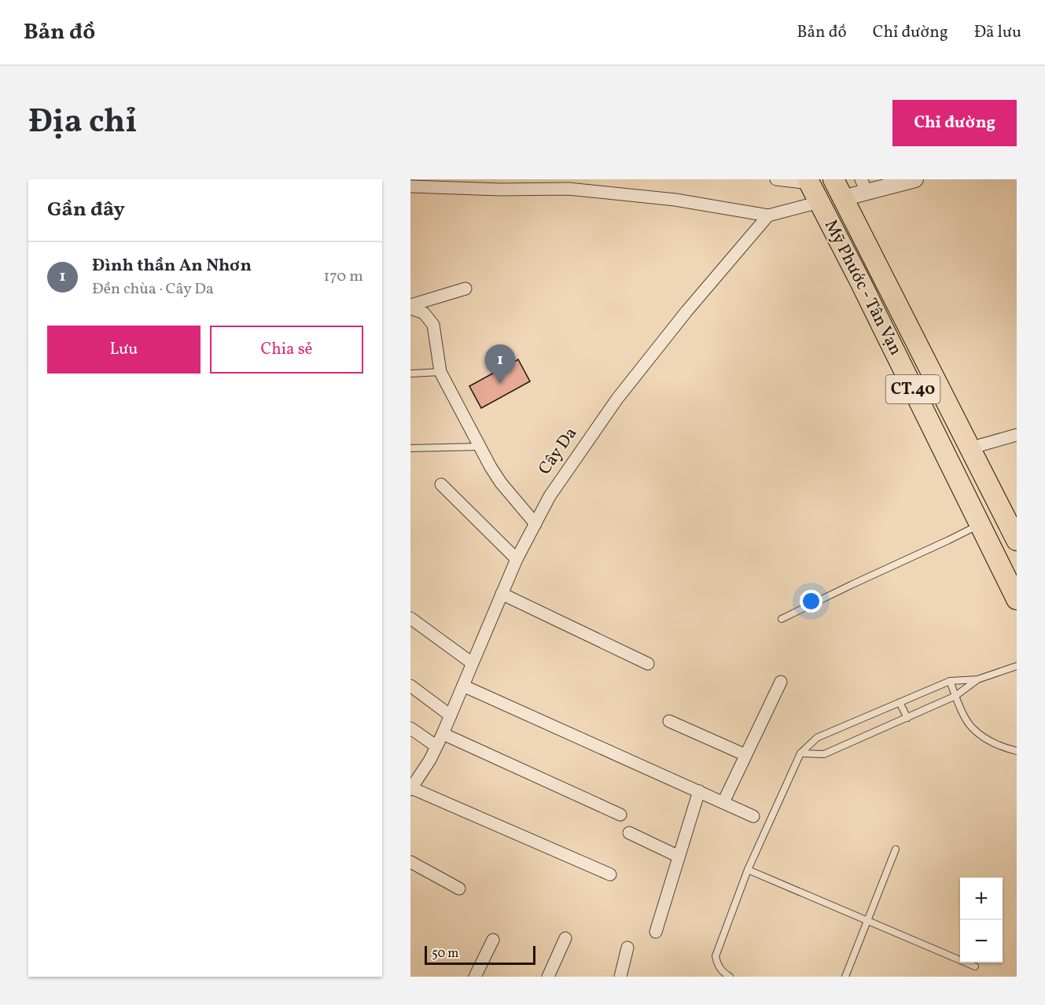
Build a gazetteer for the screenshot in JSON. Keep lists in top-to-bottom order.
{
  "streets": {
    "main road": ["Mỹ Phước - Tân Vạn", "CT.40"],
    "street": ["Cây Da"]
  },
  "scale_bar": "50 m",
  "page": {
    "header": "Bản đồ",
    "nav": ["Bản đồ", "Chỉ đường", "Đã lưu"],
    "title": "Địa chỉ",
    "buttons": [
      "Chỉ đường",
      ["Lưu", "Chia sẻ"]
    ],
    "heading": "Gần đây",
    "list": [
      {
        "mark": "1",
        "name": "Đình thần An Nhơn",
        "note": "Đền chùa · Cây Da",
        "value": "170 m"
      }
    ],
    "pins": "1",
    "map_buttons": ["+", "−"],
    "scale": "50 m"
  }
}
